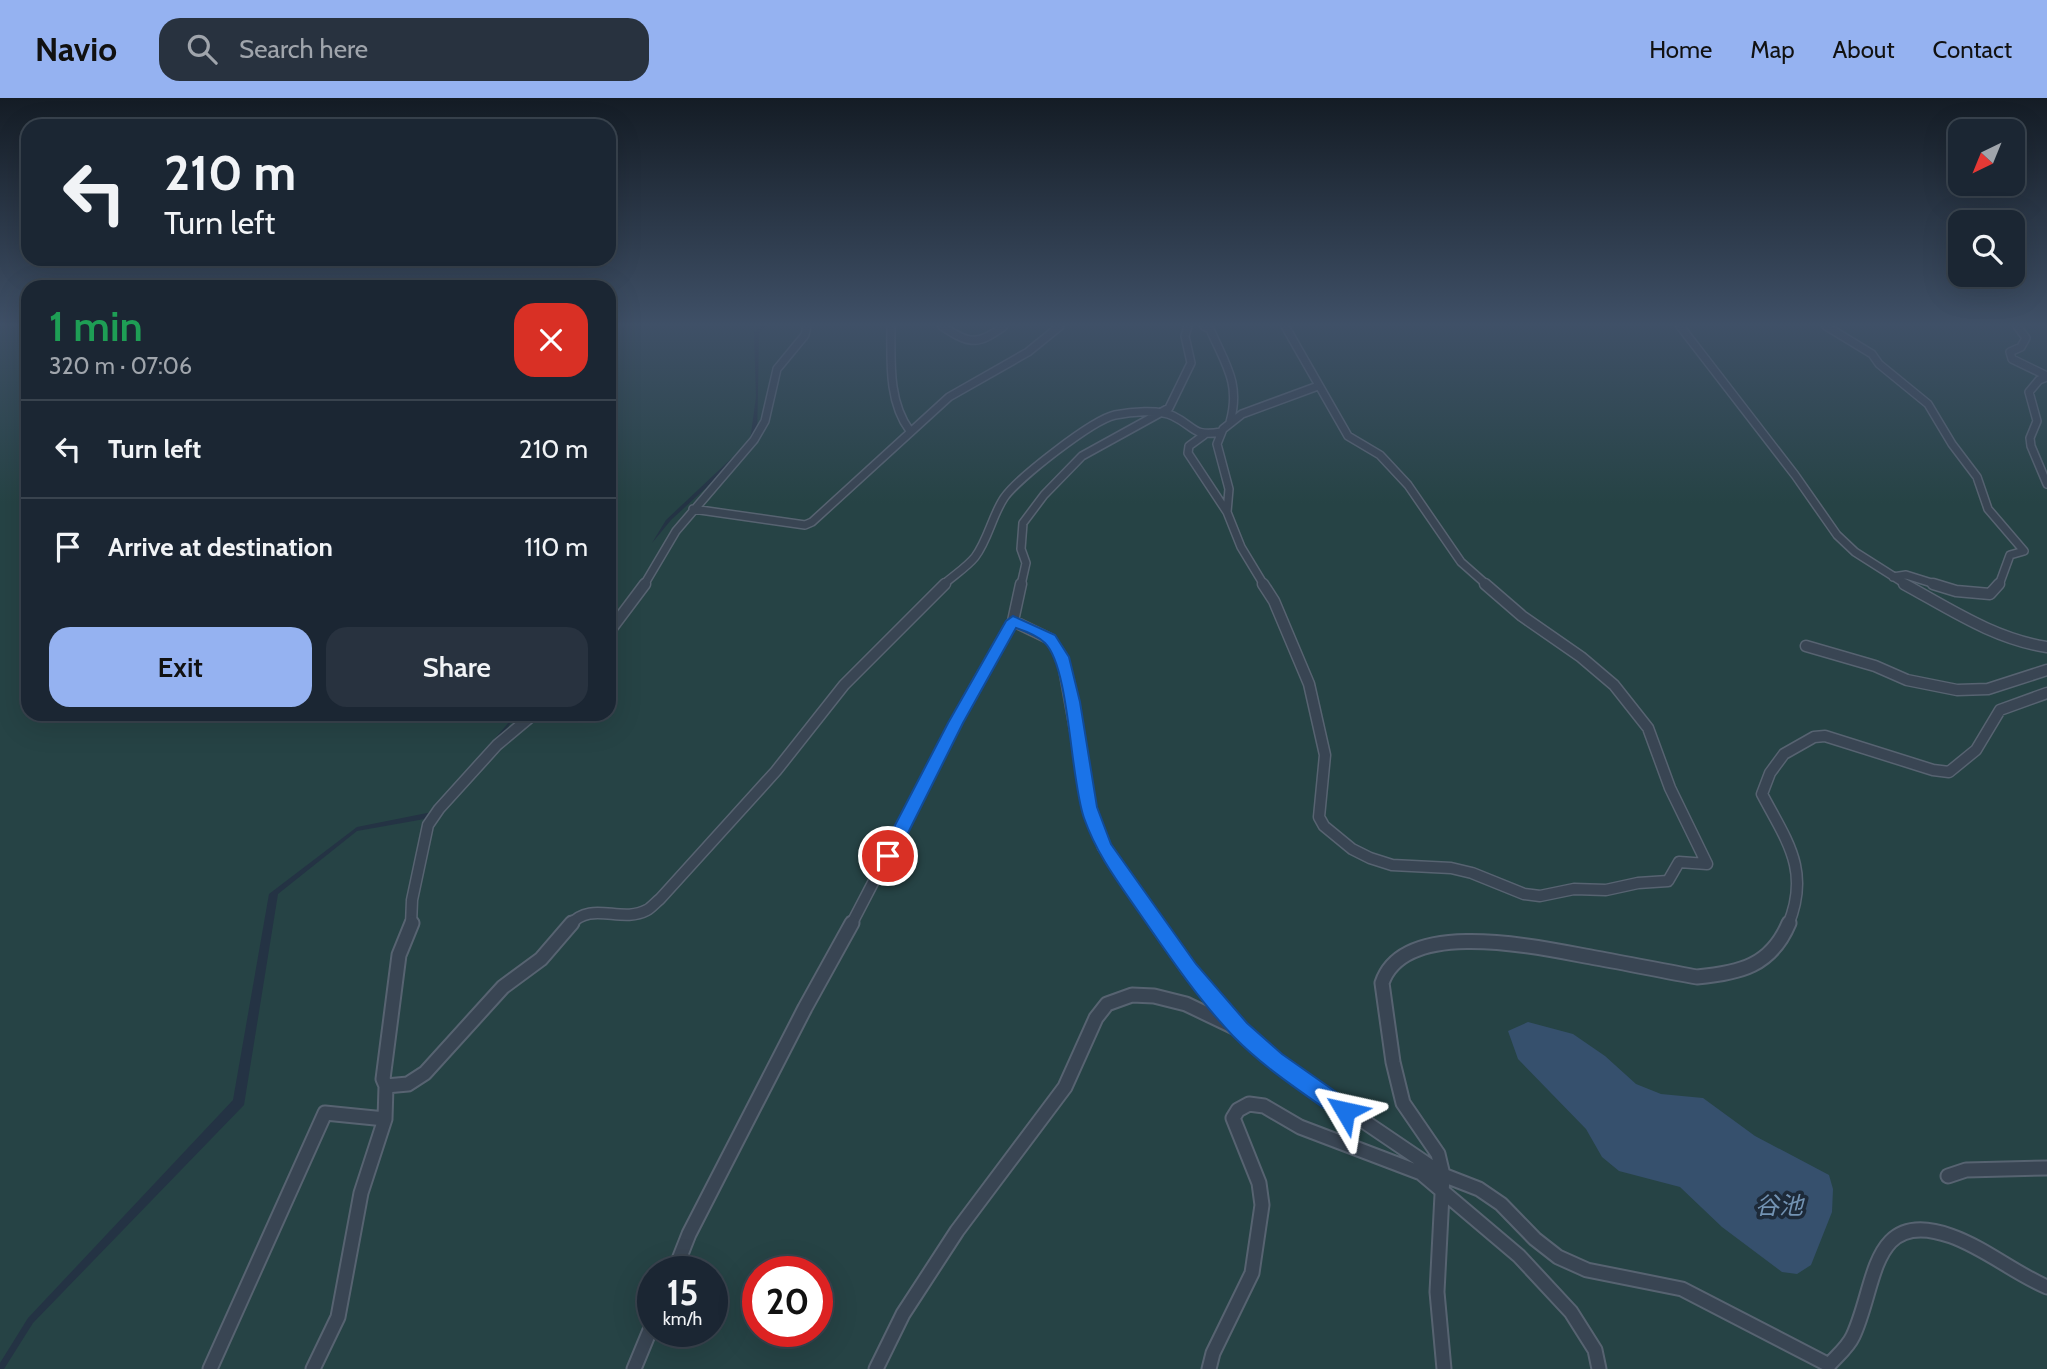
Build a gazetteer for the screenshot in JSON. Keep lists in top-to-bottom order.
{
  "water": ["谷池"],
  "north": "bottom left",
  "page": {
    "header": "Navio",
    "search": "Search here",
    "nav": [
      "Home",
      "Map",
      "About",
      "Contact"
    ],
    "turn": ["210 m", "Turn left"],
    "heading": ["1 min", "320 m · 07:06"],
    "list": [
      {
        "name": "Turn left",
        "value": "210 m"
      },
      {
        "name": "Arrive at destination",
        "value": "110 m"
      }
    ],
    "buttons": ["Exit", "Share"],
    "speed": "15 km/h",
    "limit": "20"
  }
}
